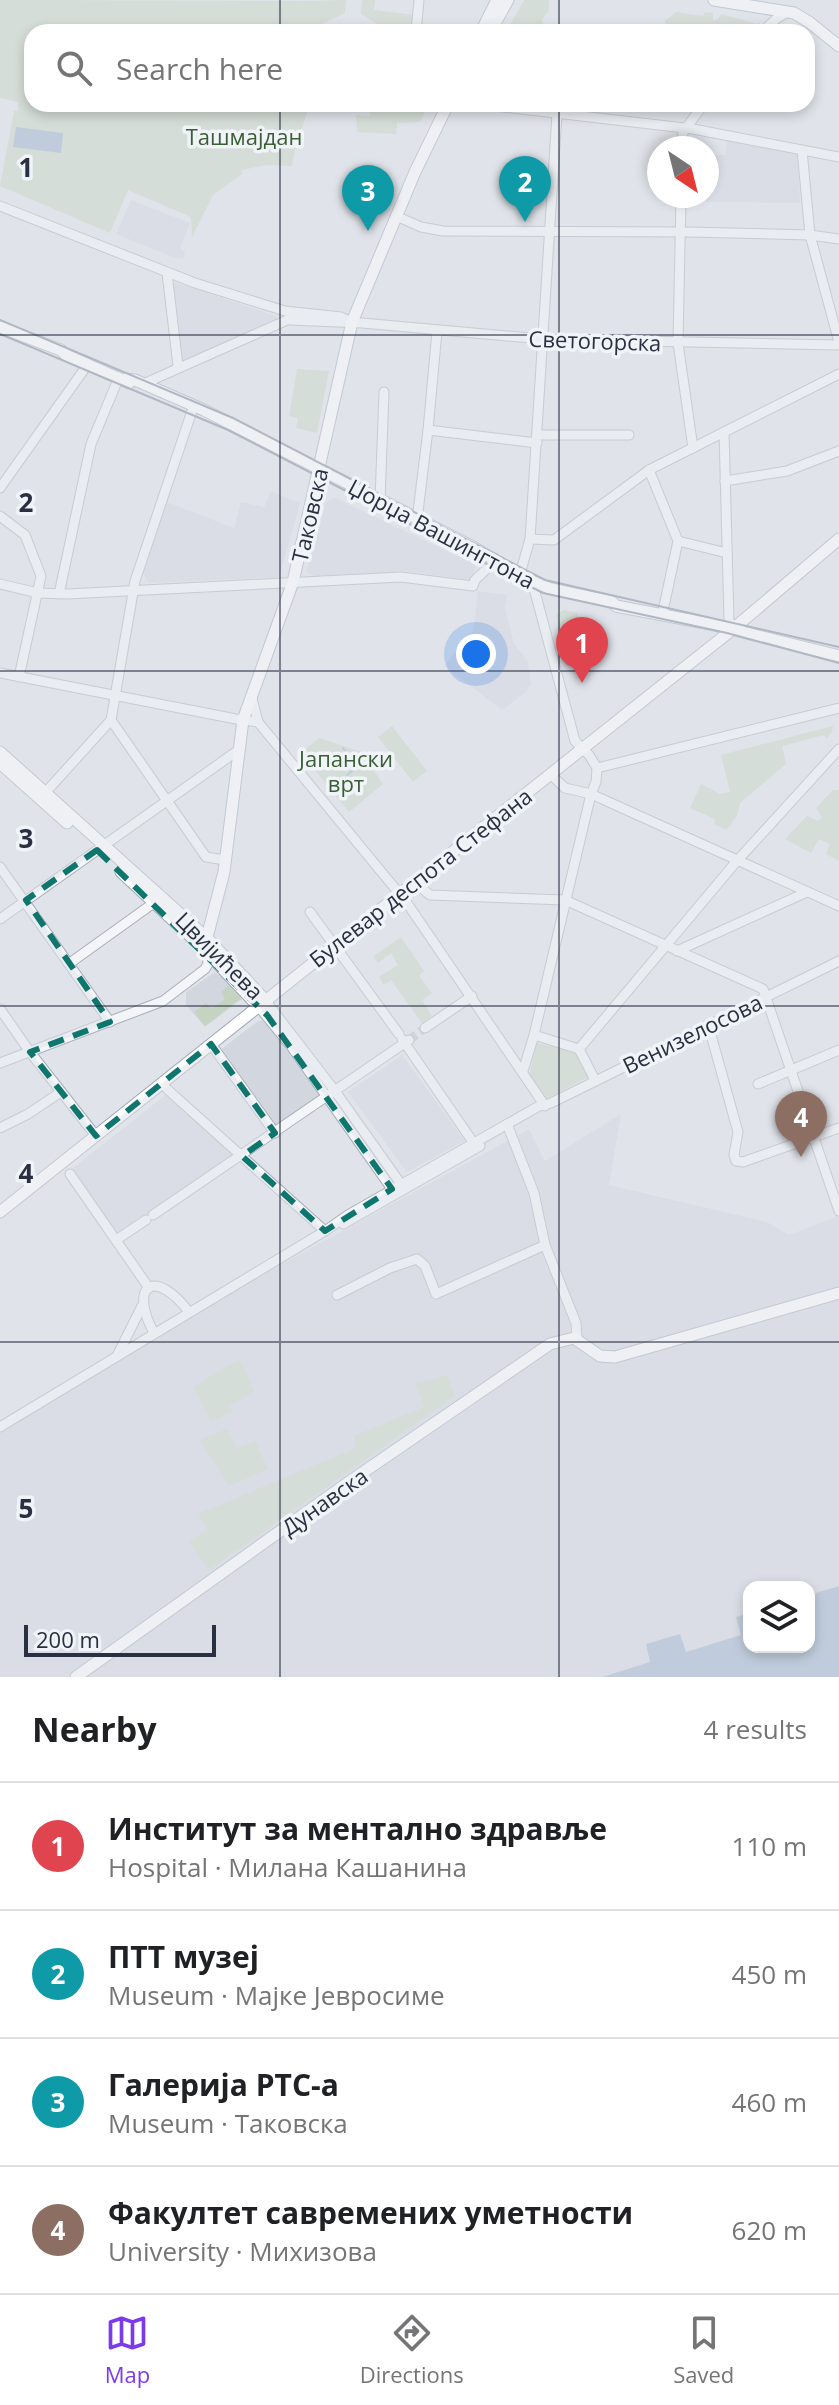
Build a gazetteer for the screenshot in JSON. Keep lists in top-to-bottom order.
{
  "streets": {
    "main road": [
      "Таковска",
      "Џорџа Вашингтона",
      "Булевар деспота Стефана",
      "Цвијићева",
      "Дунавска"
    ],
    "street": ["Светогорска", "Венизелосова"]
  },
  "crossings": [
    ["Светогорска", "Таковска"],
    ["Таковска", "Џорџа Вашингтона"],
    ["Таковска", "Цвијићева"],
    ["Џорџа Вашингтона", "Булевар деспота Стефана"],
    ["Булевар деспота Стефана", "Цвијићева"],
    ["Цвијићева", "Венизелосова"]
  ],
  "parks": ["Ташмајдан", "Јапански врт"],
  "scale_bar": "200 m",
  "north": "bottom right",
  "page": {
    "search": "Search here",
    "pins": [
      "2",
      "3",
      "1",
      "4"
    ],
    "scale": "200 m",
    "heading": ["Nearby", "4 results"],
    "list": [
      {
        "mark": "1",
        "name": "Институт за ментално здравље",
        "note": "Hospital · Милана Кашанина",
        "value": "110 m"
      },
      {
        "mark": "2",
        "name": "ПТТ музеј",
        "note": "Museum · Мајке Јевросиме",
        "value": "450 m"
      },
      {
        "mark": "3",
        "name": "Галерија РТС-а",
        "note": "Museum · Таковска",
        "value": "460 m"
      },
      {
        "mark": "4",
        "name": "Факултет савремених уметности",
        "note": "University · Михизова",
        "value": "620 m"
      }
    ],
    "nav": ["Map", "Directions", "Saved"]
  },
  "grid": {
    "rows": [
      "1",
      "2",
      "3",
      "4",
      "5"
    ]
  }
}
